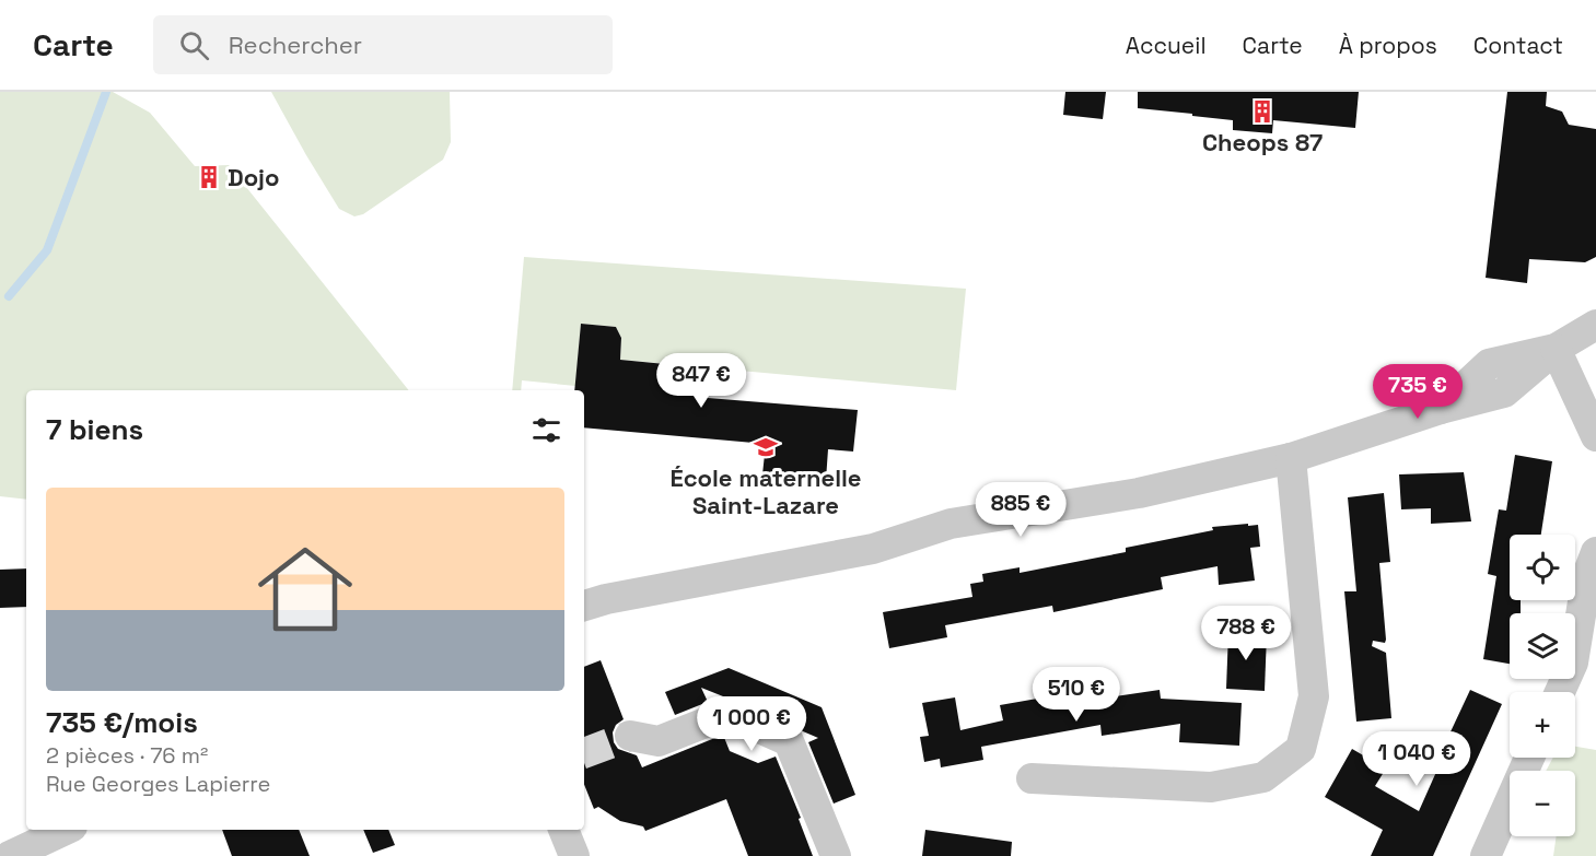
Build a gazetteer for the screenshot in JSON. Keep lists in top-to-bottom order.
{
  "places": {
    "building": ["Cheops 87", "Dojo"],
    "school or university": ["École maternelle Saint-Lazare"]
  },
  "page": {
    "header": "Carte",
    "search": "Rechercher",
    "nav": [
      "Accueil",
      "Carte",
      "À propos",
      "Contact"
    ],
    "price": [
      "847 €",
      "735 €",
      "885 €",
      "788 €",
      "510 €",
      "1 000 €",
      "1 040 €"
    ],
    "heading": "7 biens",
    "list": [
      {
        "name": "735 €/mois",
        "note": "2 pièces · 76 m² · Rue Georges Lapierre"
      }
    ],
    "map_buttons": ["+", "−"]
  }
}
